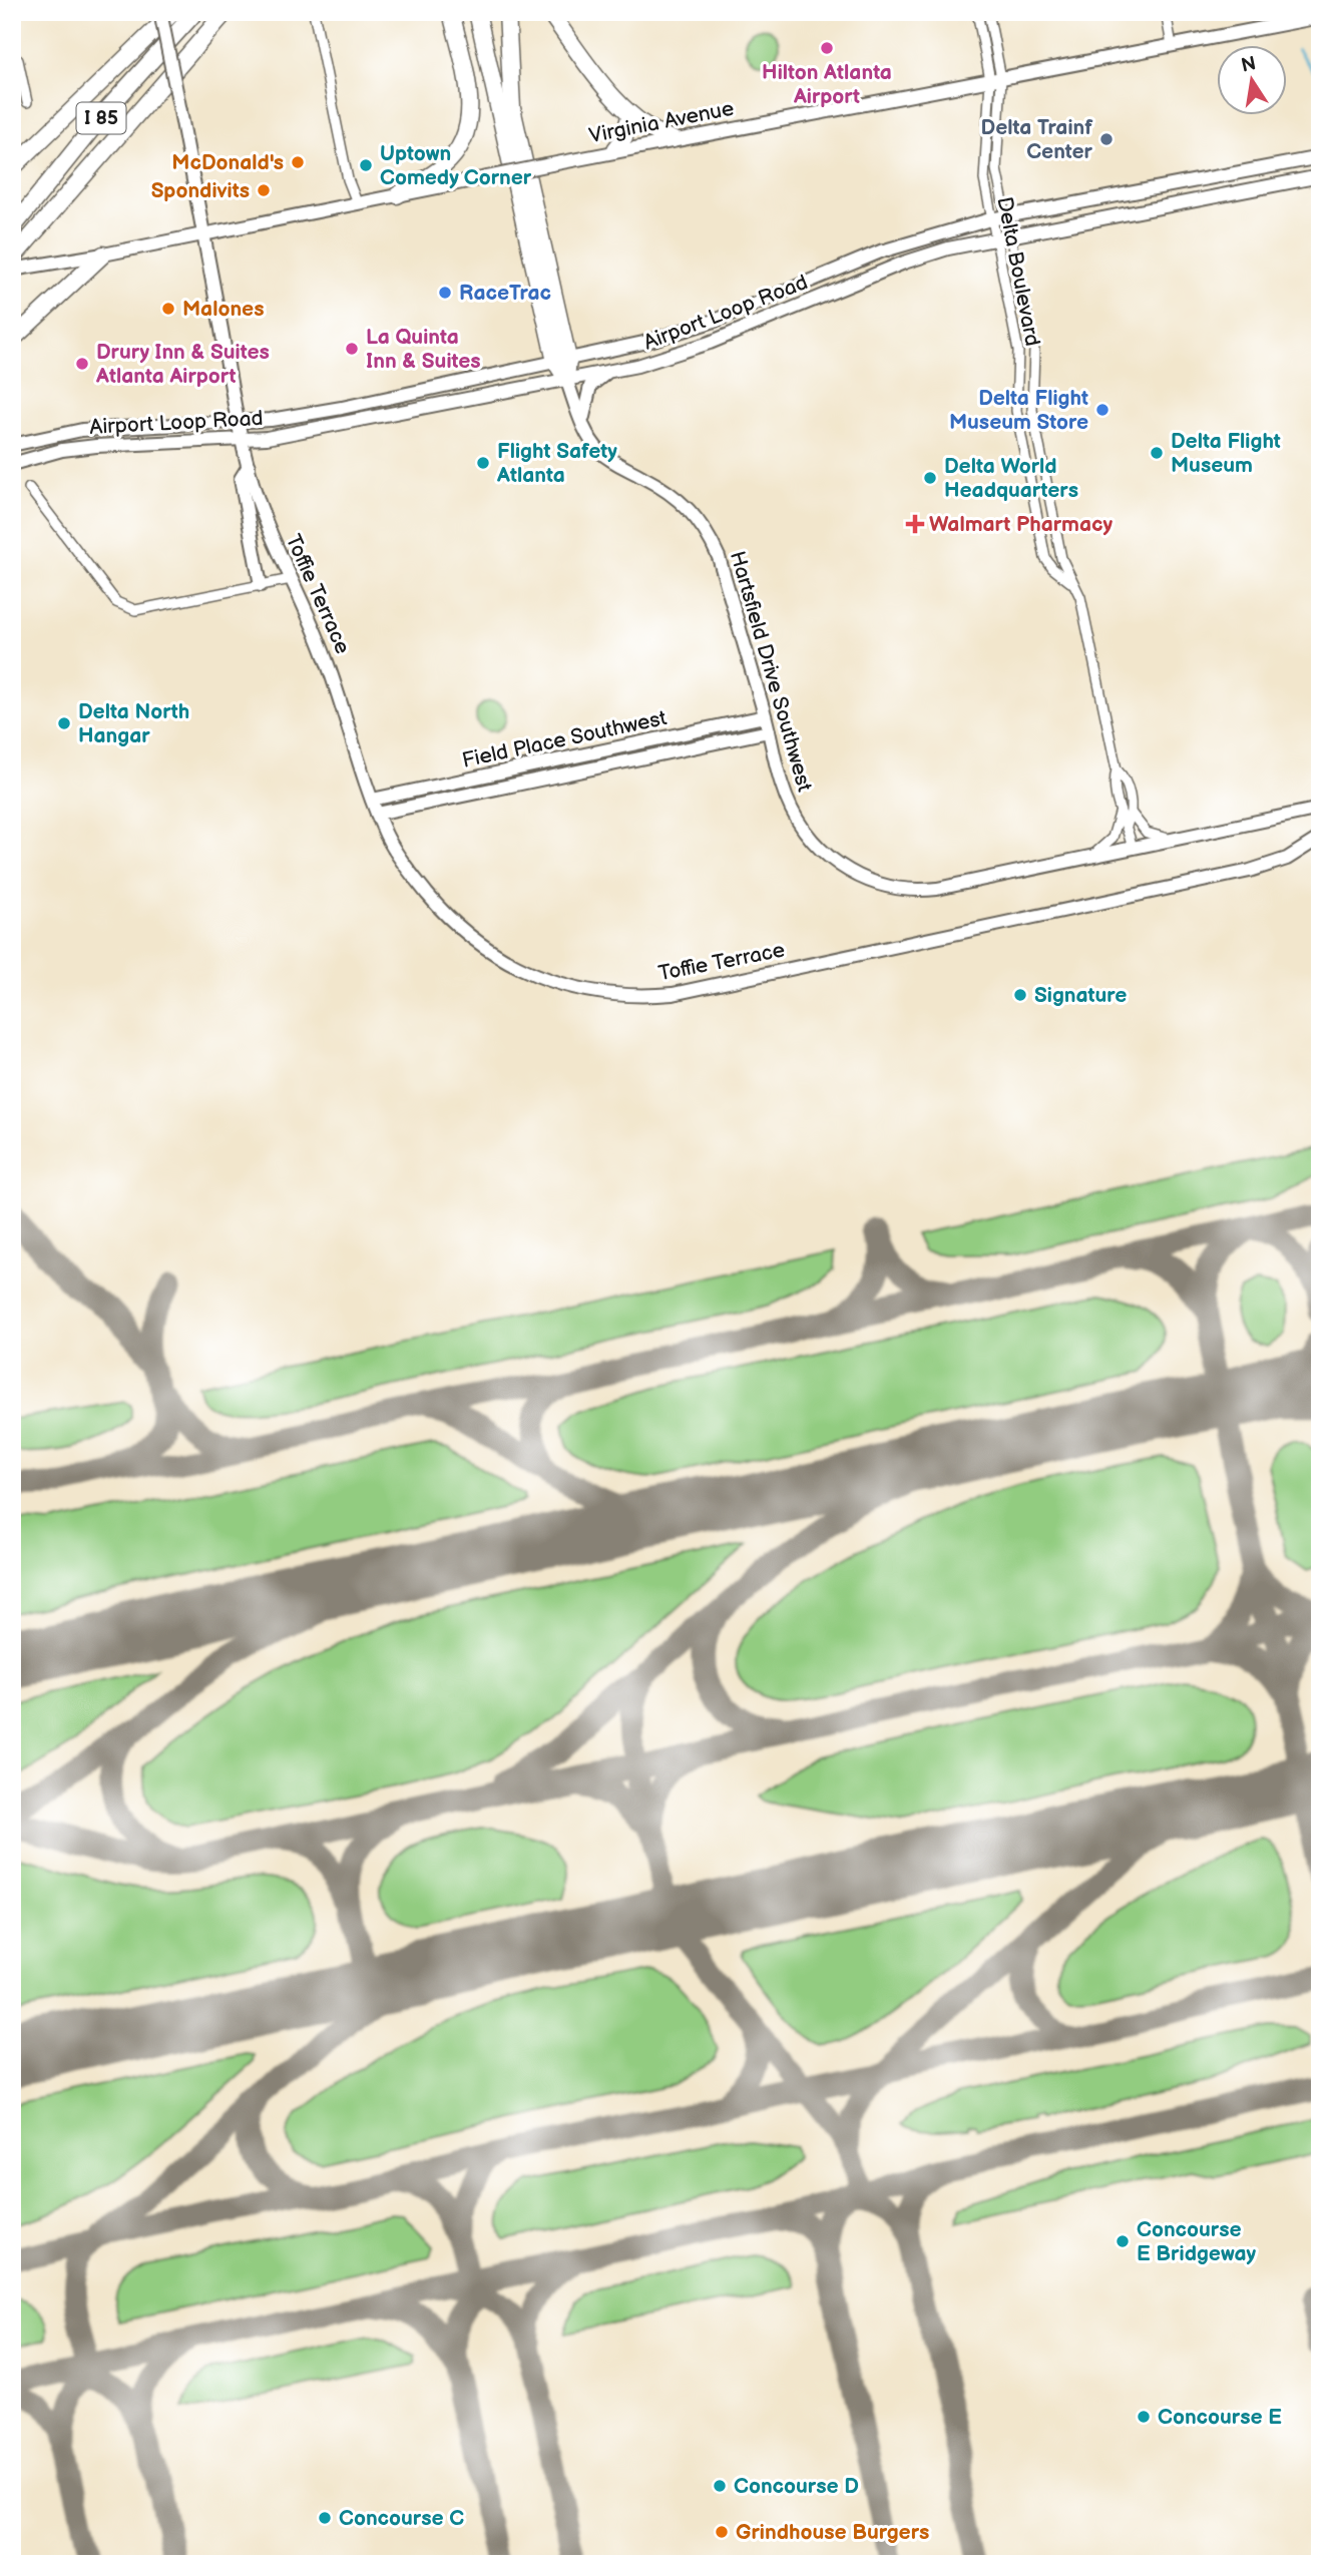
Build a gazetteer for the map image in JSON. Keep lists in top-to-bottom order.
{
  "streets": {
    "highway": ["I 85"],
    "main road": [
      "Virginia Avenue",
      "Airport Loop Road",
      "Toffie Terrace",
      "Hartsfield Drive Southwest",
      "Field Place Southwest"
    ],
    "street": ["Delta Boulevard"]
  },
  "crossings": [
    ["Virginia Avenue", "Delta Boulevard"],
    ["Virginia Avenue", "Toffie Terrace"],
    ["Delta Boulevard", "Airport Loop Road"],
    ["Delta Boulevard", "Hartsfield Drive Southwest"],
    ["Airport Loop Road", "Toffie Terrace"],
    ["Airport Loop Road", "Hartsfield Drive Southwest"],
    ["Toffie Terrace", "Field Place Southwest"],
    ["Hartsfield Drive Southwest", "Field Place Southwest"]
  ],
  "places": {
    "other": [
      "Hilton Atlanta Airport",
      "Delta Trainf Center",
      "McDonald's",
      "Uptown Comedy Corner",
      "Spondivits",
      "RaceTrac",
      "Malones",
      "La Quinta Inn & Suites",
      "Drury Inn & Suites Atlanta Airport",
      "Delta Flight Museum Store",
      "Delta Flight Museum",
      "Flight Safety Atlanta",
      "Delta World Headquarters",
      "Delta North Hangar",
      "Signature",
      "Concourse E Bridgeway",
      "Concourse E",
      "Concourse D",
      "Concourse C",
      "Grindhouse Burgers"
    ],
    "health": ["Walmart Pharmacy"]
  },
  "north": "top"
}
